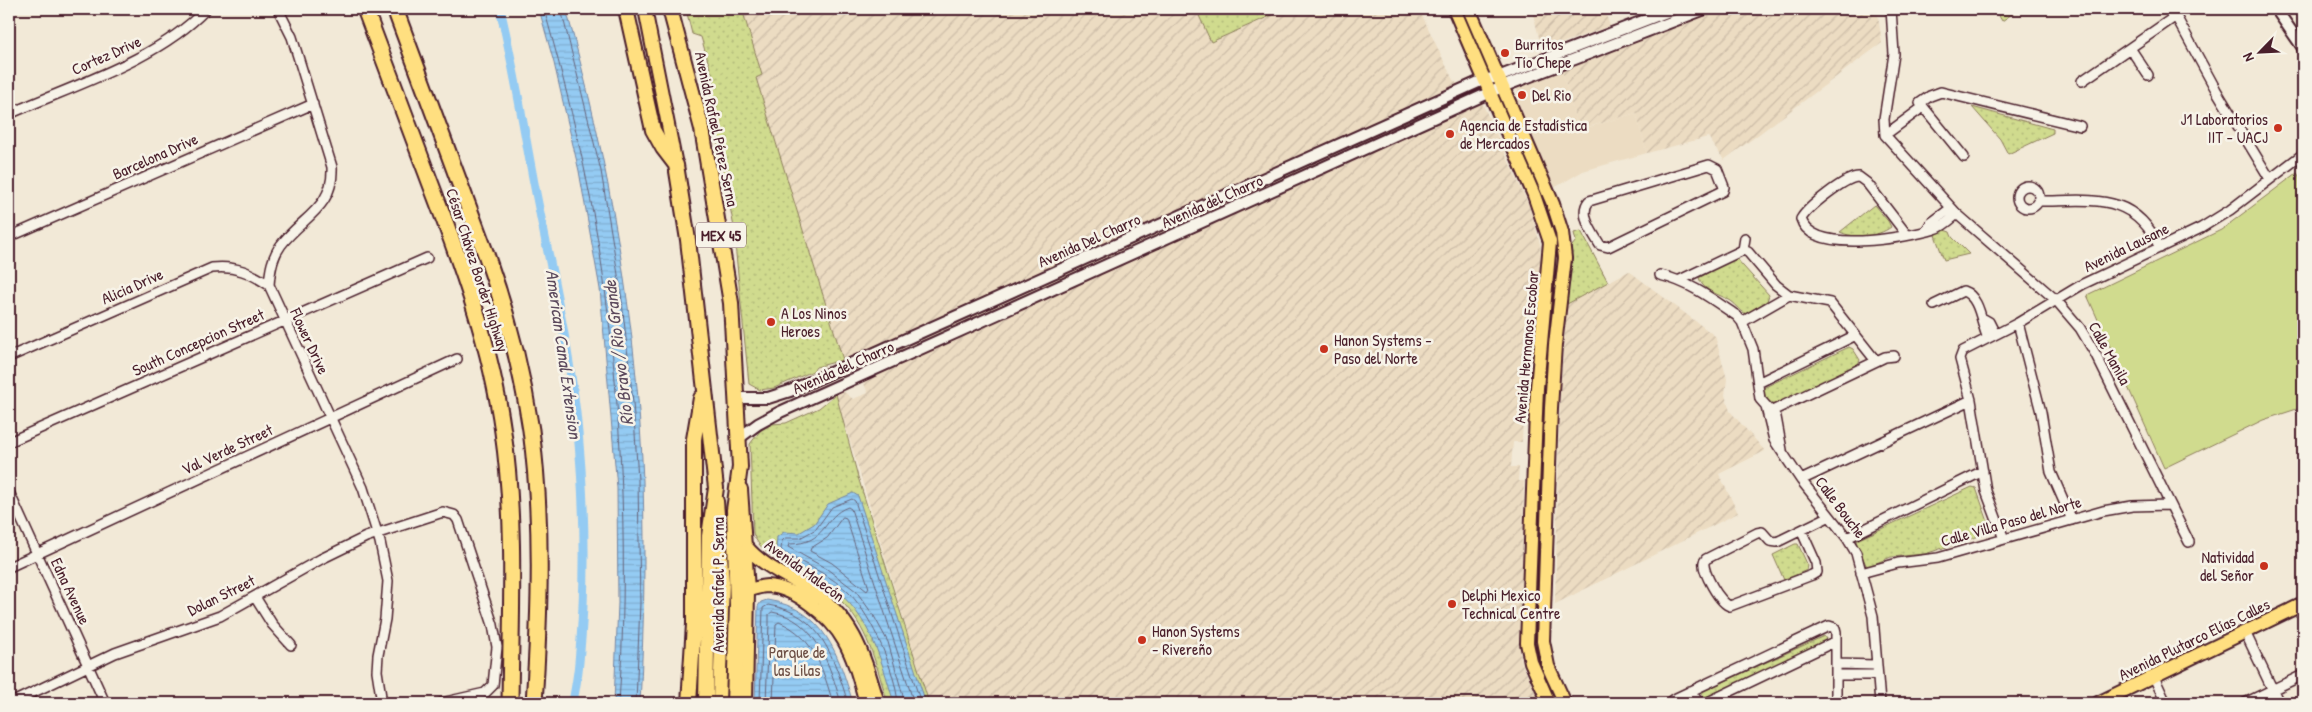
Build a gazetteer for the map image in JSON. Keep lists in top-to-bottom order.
{
  "streets": {
    "highway": [
      "Avenida Rafael Pérez Serna",
      "MEX 45",
      "César Chávez Border Highway",
      "Avenida Rafael P. Serna"
    ],
    "main road": ["Avenida Hermanos Escobar", "Avenida Malecón", "Avenida Plutarco Elías Calles"],
    "street": [
      "Cortez Drive",
      "Barcelona Drive",
      "Avenida del Charro",
      "Avenida Del Charro",
      "Avenida Lausane",
      "Alicia Drive",
      "Flower Drive",
      "South Concepcion Street",
      "Calle Manila",
      "Val Verde Street",
      "Calle Bouche",
      "Calle Villa Paso del Norte",
      "Edna Avenue",
      "Dolan Street"
    ]
  },
  "crossings": [
    ["Avenida Rafael Pérez Serna", "Avenida del Charro"],
    ["Avenida Rafael Pérez Serna", "MEX 45"],
    ["Avenida Rafael Pérez Serna", "Avenida Del Charro"],
    ["Avenida Rafael Pérez Serna", "Avenida Rafael P. Serna"],
    ["Avenida del Charro", "Avenida Del Charro"],
    ["Avenida del Charro", "Avenida Hermanos Escobar"],
    ["MEX 45", "Avenida Malecón"],
    ["MEX 45", "Avenida Rafael P. Serna"],
    ["Avenida Del Charro", "Avenida Hermanos Escobar"],
    ["Avenida Lausane", "Calle Manila"],
    ["Alicia Drive", "Flower Drive"],
    ["Flower Drive", "South Concepcion Street"],
    ["Flower Drive", "Val Verde Street"],
    ["Flower Drive", "Dolan Street"],
    ["Calle Manila", "Calle Villa Paso del Norte"],
    ["Val Verde Street", "Edna Avenue"],
    ["Calle Bouche", "Calle Villa Paso del Norte"],
    ["Edna Avenue", "Dolan Street"]
  ],
  "water": ["Río Bravo / Rio Grande", "American Canal Extension"],
  "parks": ["Parque de las Lilas"],
  "places": [
    "Burritos Tío Chepe",
    "Del Rio",
    "J1 Laboratorios IIT - UACJ",
    "Agencia de Estadística de Mercados",
    "A Los Ninos Heroes",
    "Hanon Systems - Paso del Norte",
    "Natividad del Señor",
    "Delphi Mexico Technical Centre",
    "Hanon Systems - Rivereño"
  ],
  "north": "bottom left"
}
